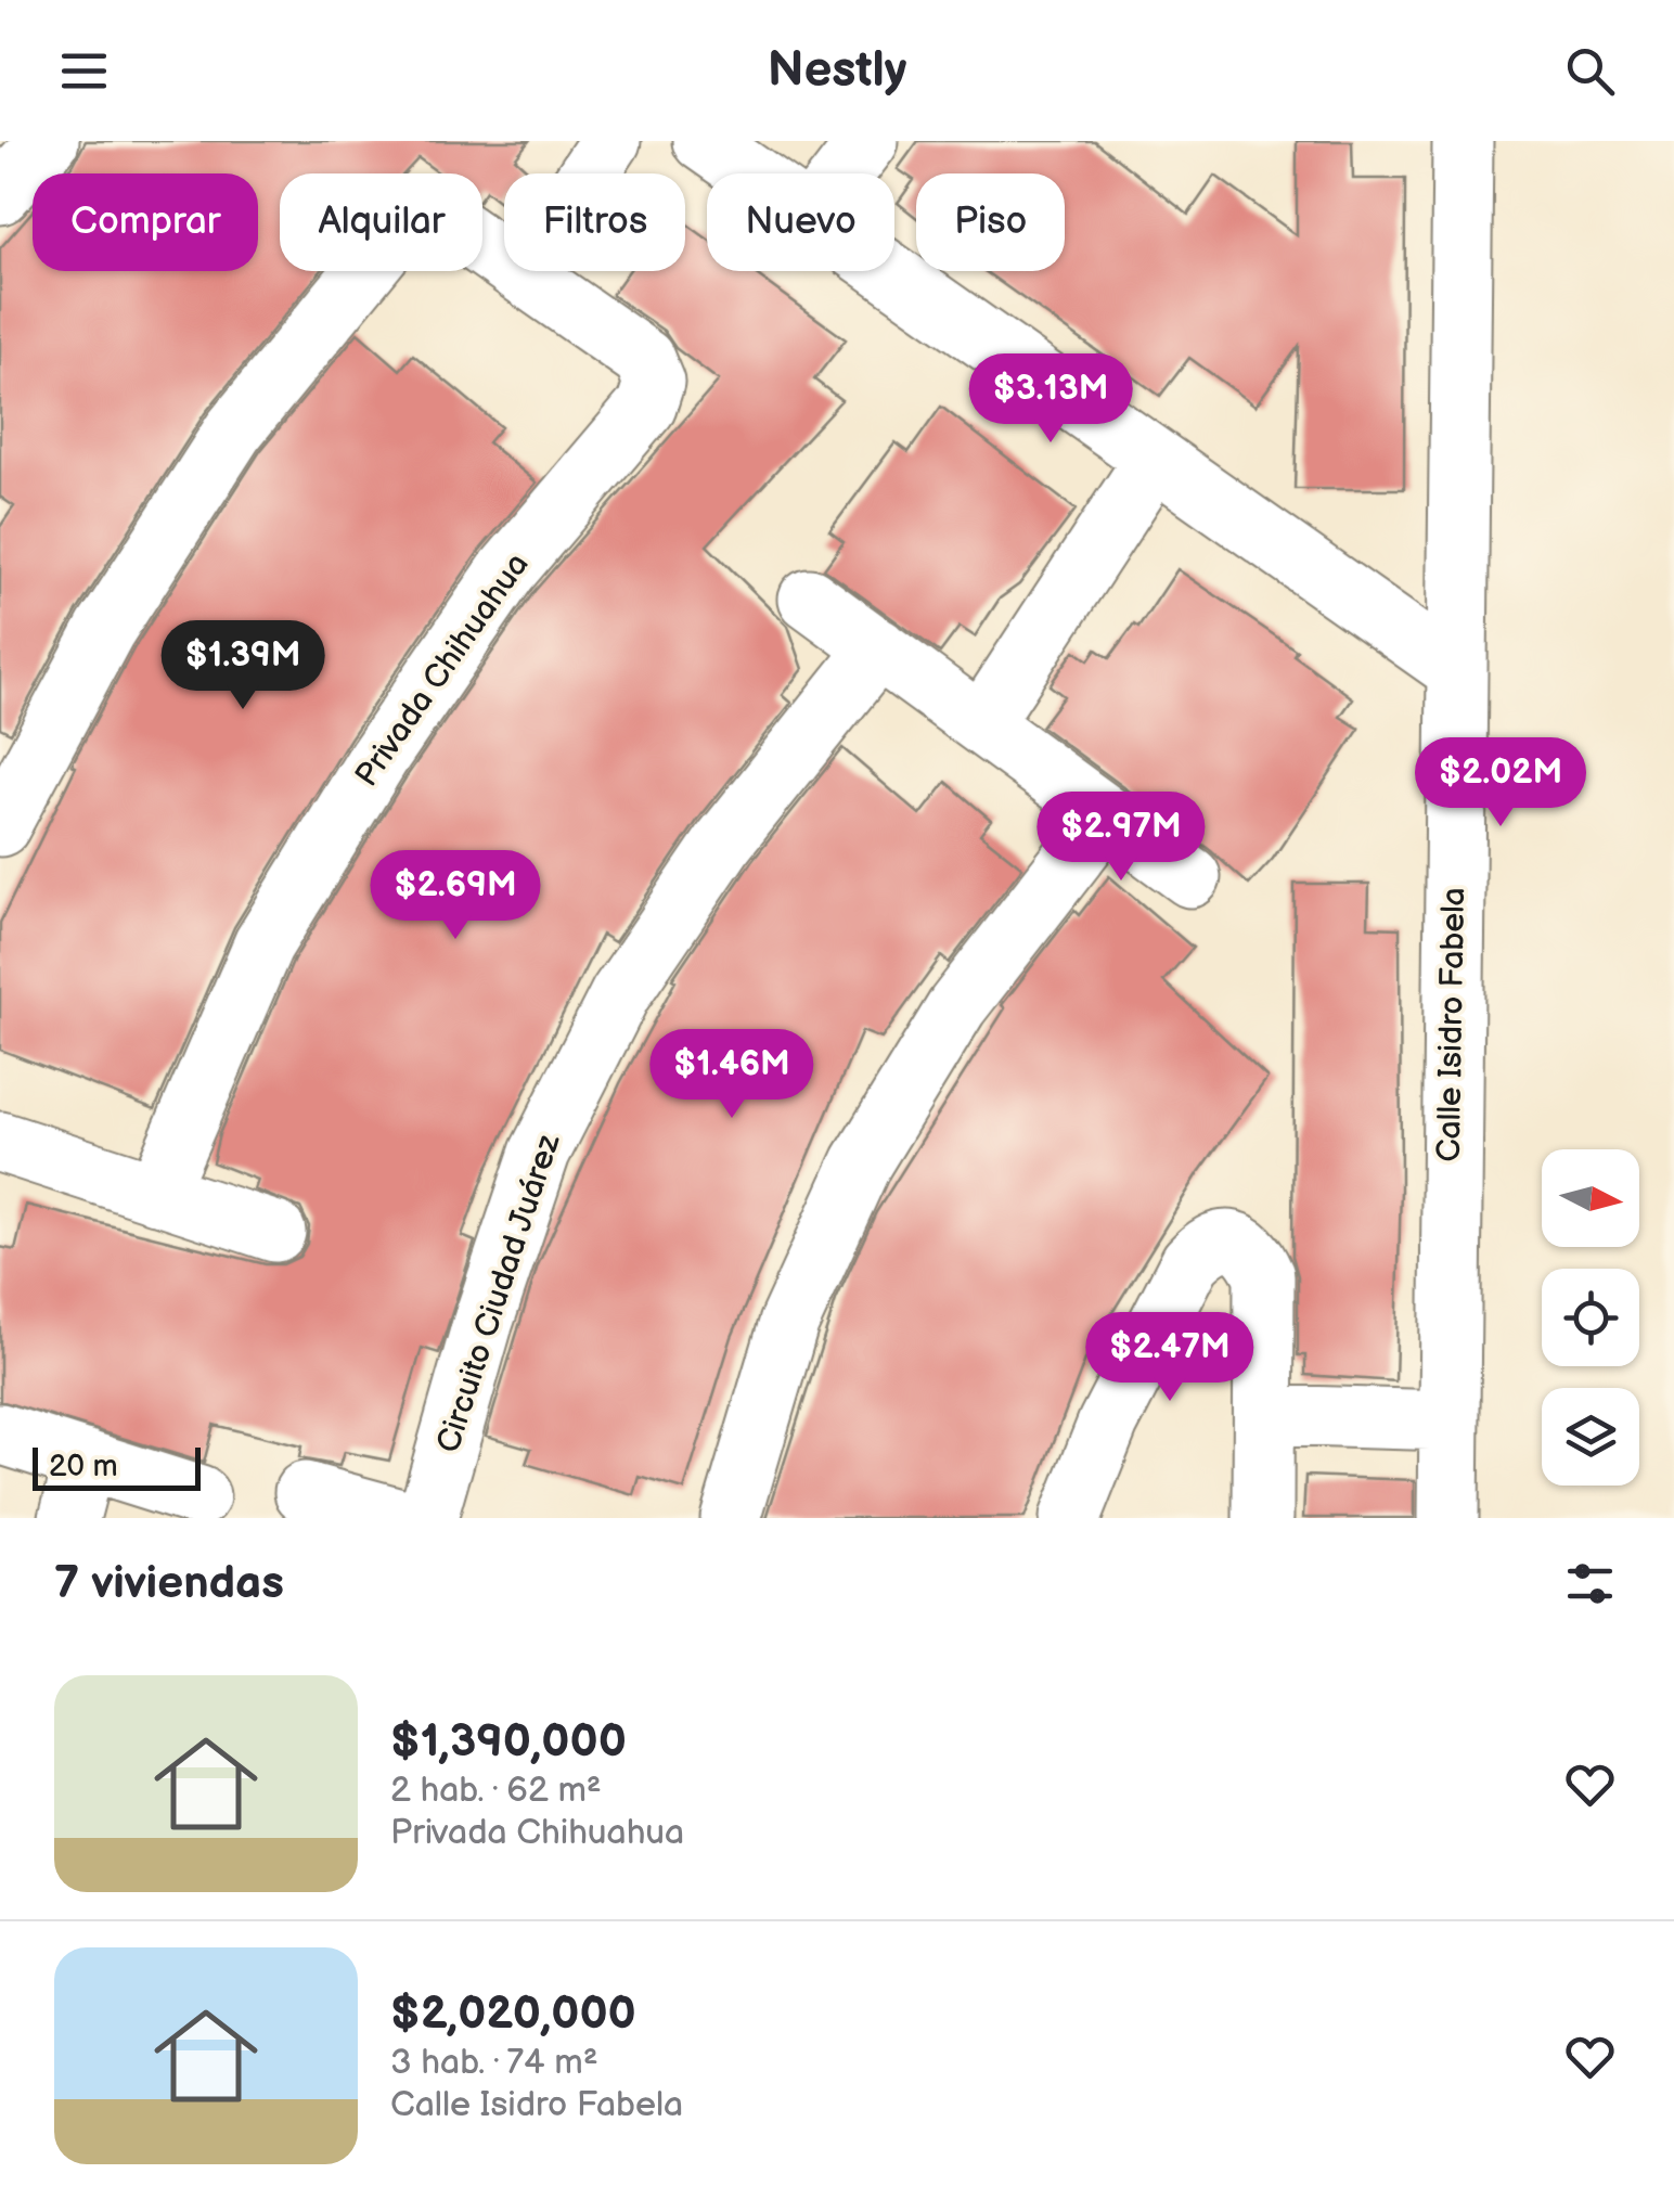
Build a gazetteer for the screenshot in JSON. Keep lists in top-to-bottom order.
{
  "streets": {
    "street": ["Privada Chihuahua", "Calle Isidro Fabela", "Circuito Ciudad Juárez"]
  },
  "scale_bar": "20 m",
  "north": "right",
  "page": {
    "header": "Nestly",
    "chip": [
      "Comprar",
      "Alquilar",
      "Filtros",
      "Nuevo",
      "Piso"
    ],
    "price": [
      "$3.13M",
      "$1.39M",
      "$2.02M",
      "$2.97M",
      "$2.69M",
      "$1.46M",
      "$2.47M"
    ],
    "scale": "20 m",
    "heading": "7 viviendas",
    "list": [
      {
        "name": "$1,390,000",
        "note": "2 hab. · 62 m² · Privada Chihuahua"
      },
      {
        "name": "$2,020,000",
        "note": "3 hab. · 74 m² · Calle Isidro Fabela"
      }
    ]
  }
}
